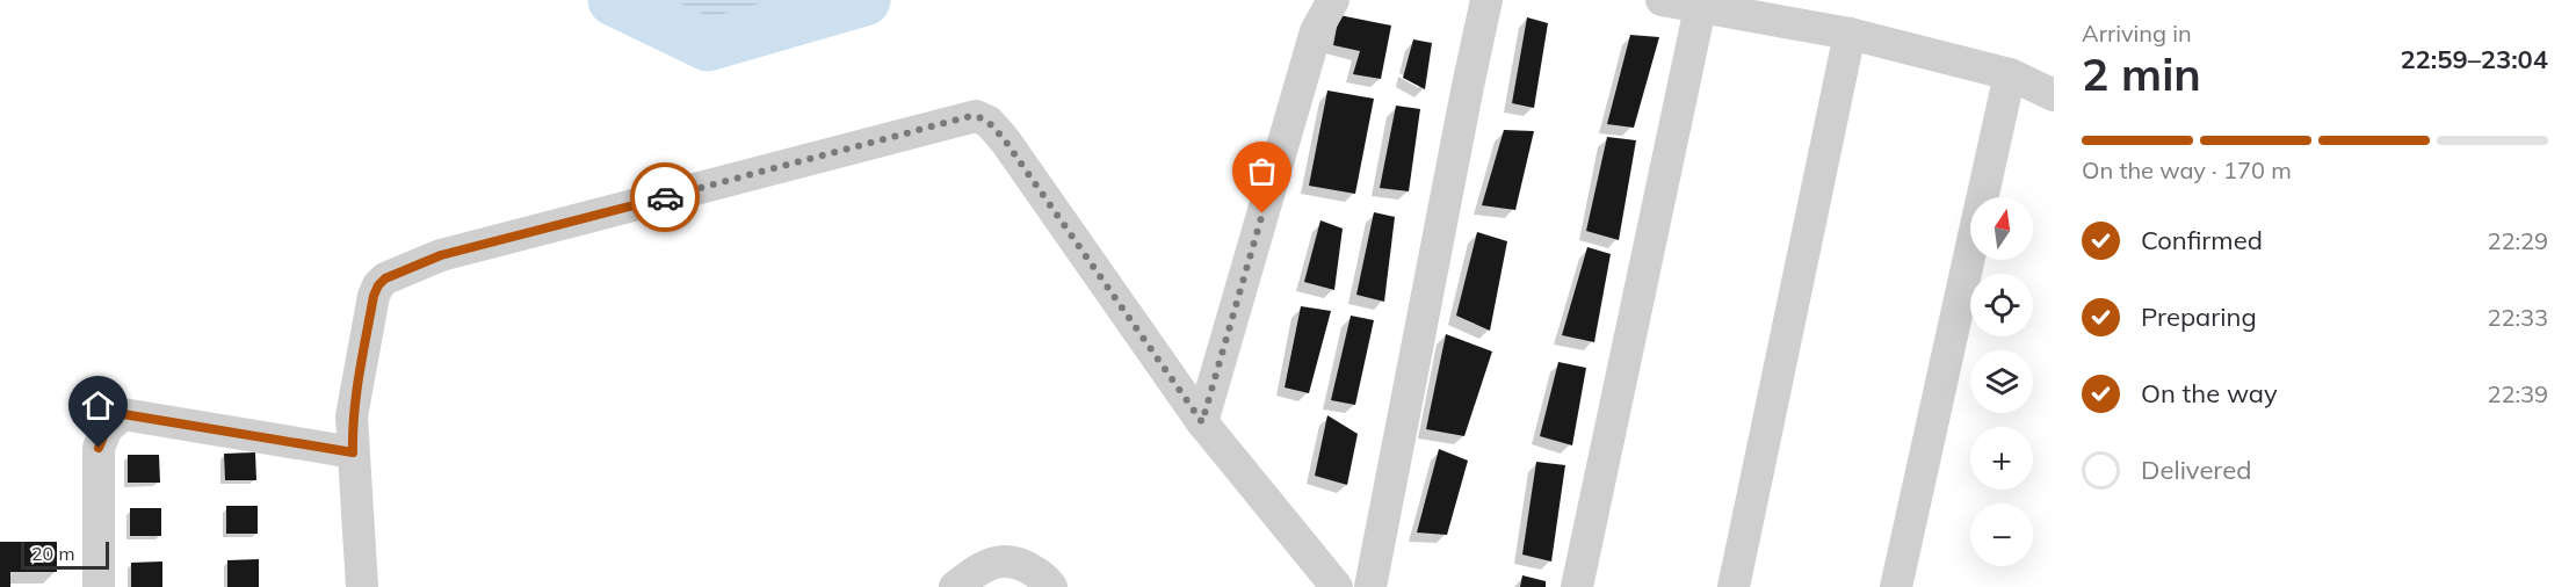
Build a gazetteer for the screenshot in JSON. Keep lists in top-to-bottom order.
{
  "scale_bar": "20 m",
  "north": "top",
  "page": {
    "heading": ["2 min", "Arriving in", "22:59–23:04"],
    "bar": "On the way · 170 m",
    "map_buttons": ["+", "−"],
    "list": [
      ["Confirmed", "22:29"],
      ["Preparing", "22:33"],
      ["On the way", "22:39"],
      "Delivered"
    ],
    "scale": "20 m"
  }
}
